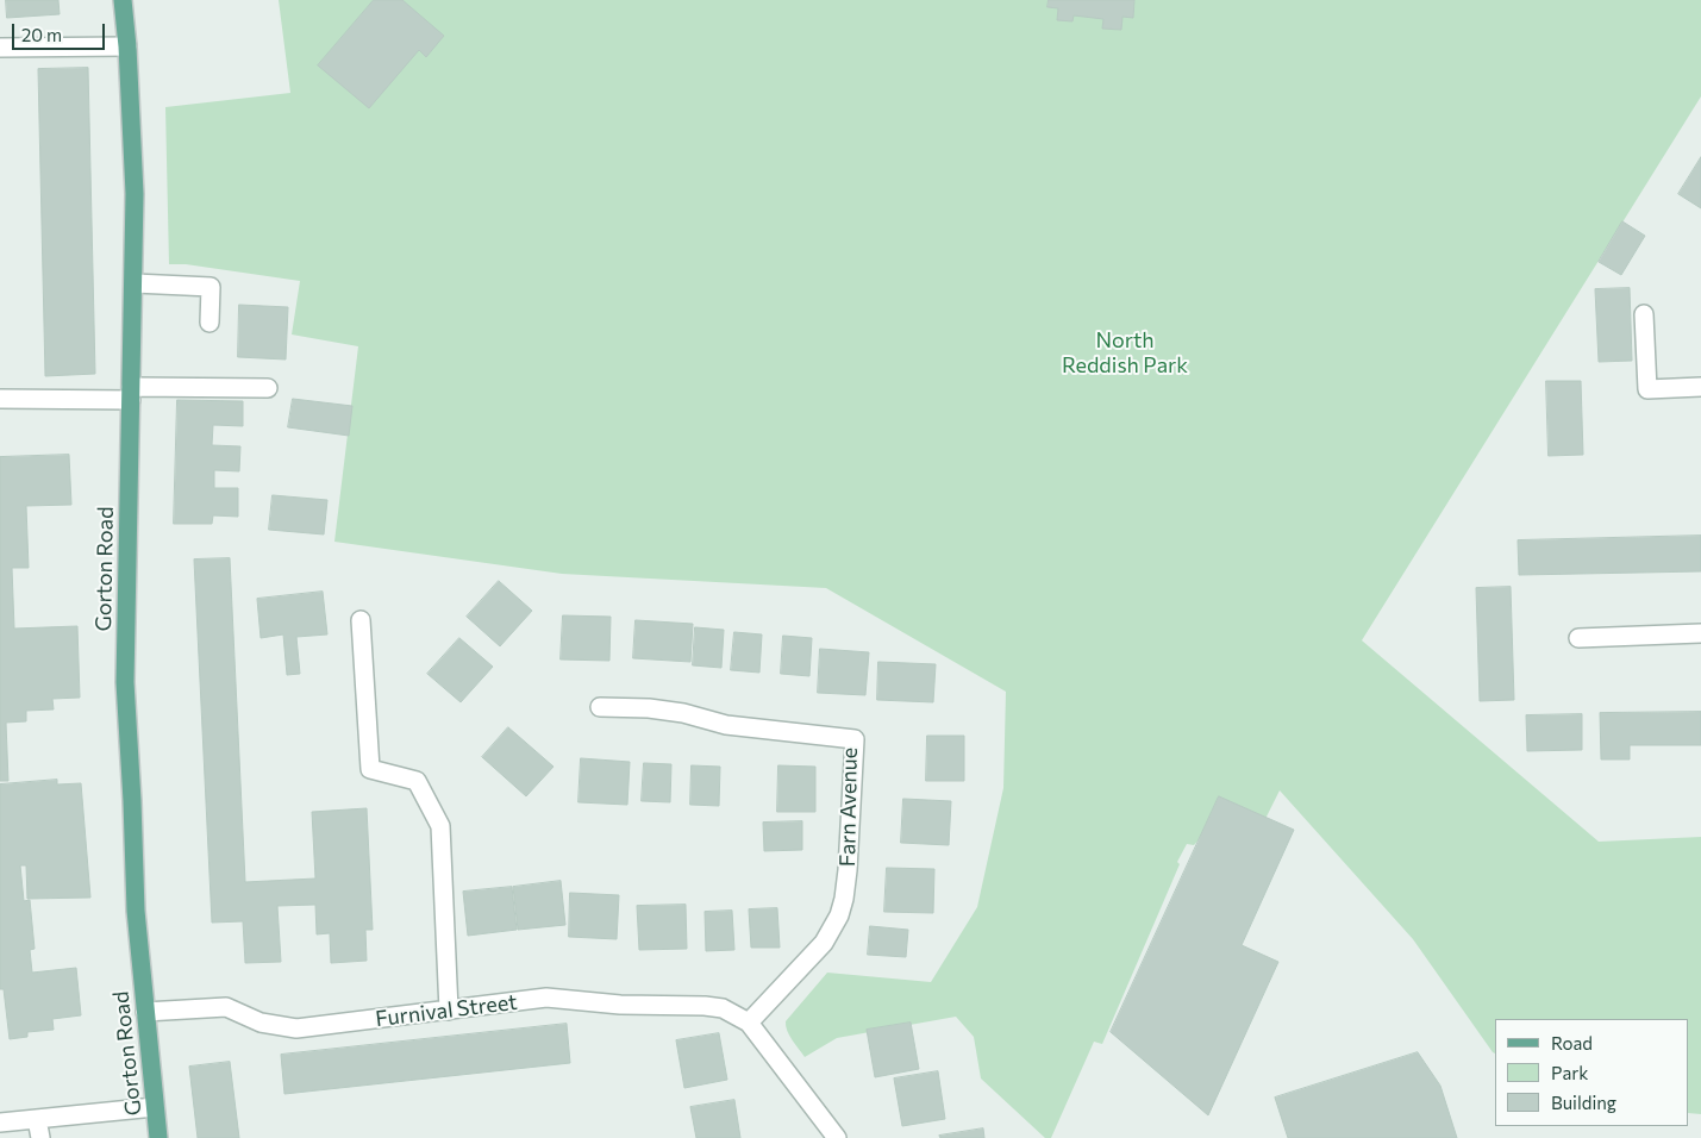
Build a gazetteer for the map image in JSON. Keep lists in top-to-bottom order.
{
  "streets": {
    "main road": ["Gorton Road"],
    "street": ["Farn Avenue", "Furnival Street"]
  },
  "crossings": [
    ["Gorton Road", "Furnival Street"],
    ["Farn Avenue", "Furnival Street"]
  ],
  "parks": ["North Reddish Park"],
  "legend": ["Road", "Park", "Building"],
  "scale_bar": "20 m"
}
